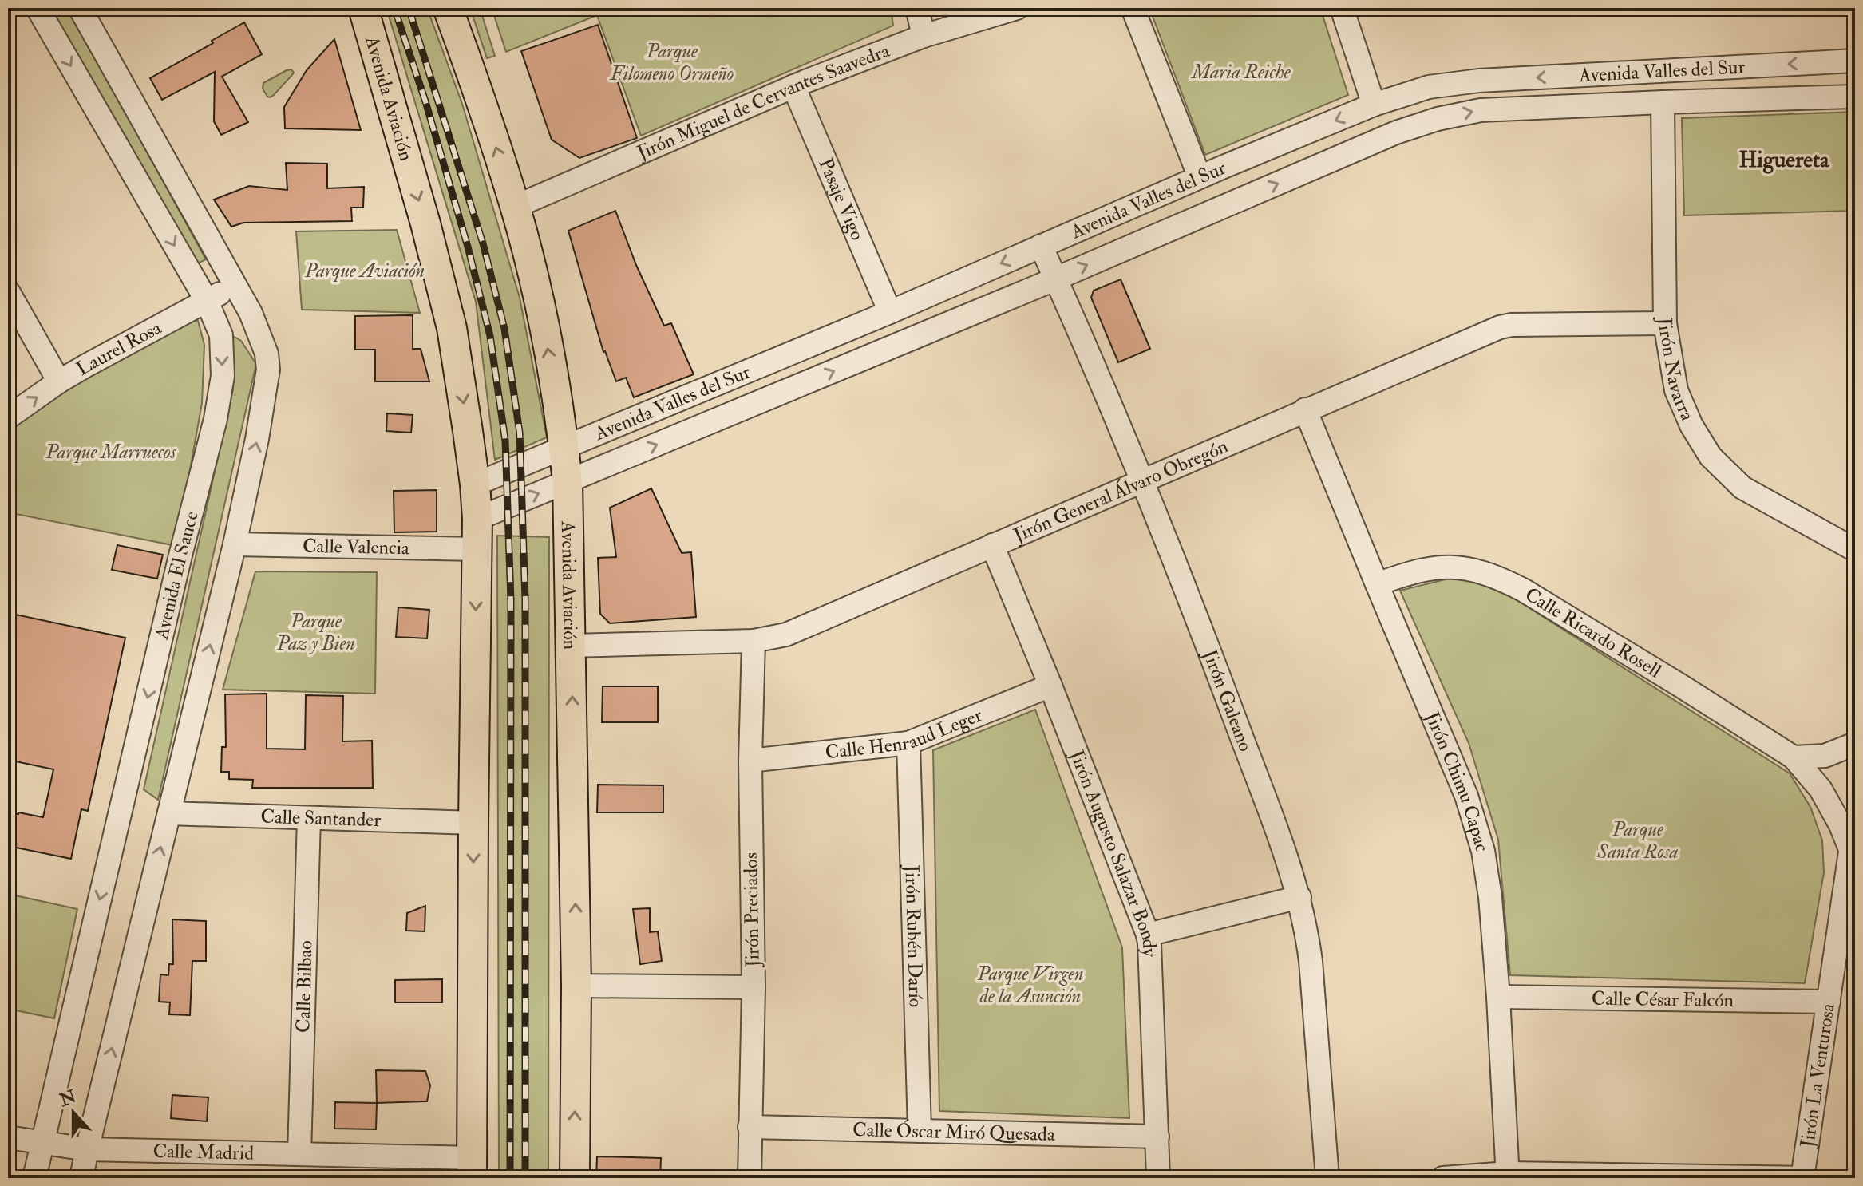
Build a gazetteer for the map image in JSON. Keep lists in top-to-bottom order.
{
  "streets": {
    "main road": ["Avenida Aviación"],
    "street": [
      "Avenida Valles del Sur",
      "Jirón Miguel de Cervantes Saavedra",
      "Pasaje Vigo",
      "Laurel Rosa",
      "Jirón Navarra",
      "Jirón General Álvaro Obregón",
      "Calle Valencia",
      "Avenida El Sauce",
      "Calle Ricardo Rosell",
      "Jirón Galeano",
      "Calle Henraud Leger",
      "Jirón Chimu Capac",
      "Calle Santander",
      "Jirón Augusto Salazar Bondy",
      "Jirón Preciados",
      "Jirón Rubén Darío",
      "Calle Bilbao",
      "Calle César Falcón",
      "Jirón La Venturosa",
      "Calle Óscar Miró Quesada",
      "Calle Madrid"
    ]
  },
  "crossings": [
    ["Avenida Valles del Sur", "Avenida Aviación"],
    ["Avenida Valles del Sur", "Pasaje Vigo"],
    ["Avenida Valles del Sur", "Jirón Navarra"],
    ["Avenida Valles del Sur", "Jirón Galeano"],
    ["Avenida Aviación", "Jirón Miguel de Cervantes Saavedra"],
    ["Avenida Aviación", "Jirón General Álvaro Obregón"],
    ["Avenida Aviación", "Calle Valencia"],
    ["Avenida Aviación", "Calle Santander"],
    ["Avenida Aviación", "Calle Madrid"],
    ["Jirón Miguel de Cervantes Saavedra", "Pasaje Vigo"],
    ["Laurel Rosa", "Avenida El Sauce"],
    ["Jirón Navarra", "Jirón General Álvaro Obregón"],
    ["Jirón General Álvaro Obregón", "Jirón Galeano"],
    ["Jirón General Álvaro Obregón", "Jirón Chimu Capac"],
    ["Jirón General Álvaro Obregón", "Jirón Augusto Salazar Bondy"],
    ["Jirón General Álvaro Obregón", "Jirón Preciados"],
    ["Avenida El Sauce", "Calle Madrid"],
    ["Calle Ricardo Rosell", "Jirón Chimu Capac"],
    ["Calle Ricardo Rosell", "Jirón La Venturosa"],
    ["Calle Henraud Leger", "Jirón Augusto Salazar Bondy"],
    ["Calle Henraud Leger", "Jirón Preciados"],
    ["Calle Henraud Leger", "Jirón Rubén Darío"],
    ["Jirón Chimu Capac", "Calle César Falcón"],
    ["Calle Santander", "Calle Bilbao"],
    ["Jirón Augusto Salazar Bondy", "Calle Óscar Miró Quesada"],
    ["Jirón Preciados", "Calle Óscar Miró Quesada"],
    ["Jirón Rubén Darío", "Calle Óscar Miró Quesada"],
    ["Calle Bilbao", "Calle Madrid"],
    ["Calle César Falcón", "Jirón La Venturosa"]
  ],
  "districts": ["Higuereta"],
  "parks": [
    "Parque Filomeno Ormeño",
    "Maria Reiche",
    "Parque Aviación",
    "Parque Marruecos",
    "Parque Paz y Bien",
    "Parque Santa Rosa",
    "Parque Virgen de la Asunción"
  ],
  "north": "top"
}
